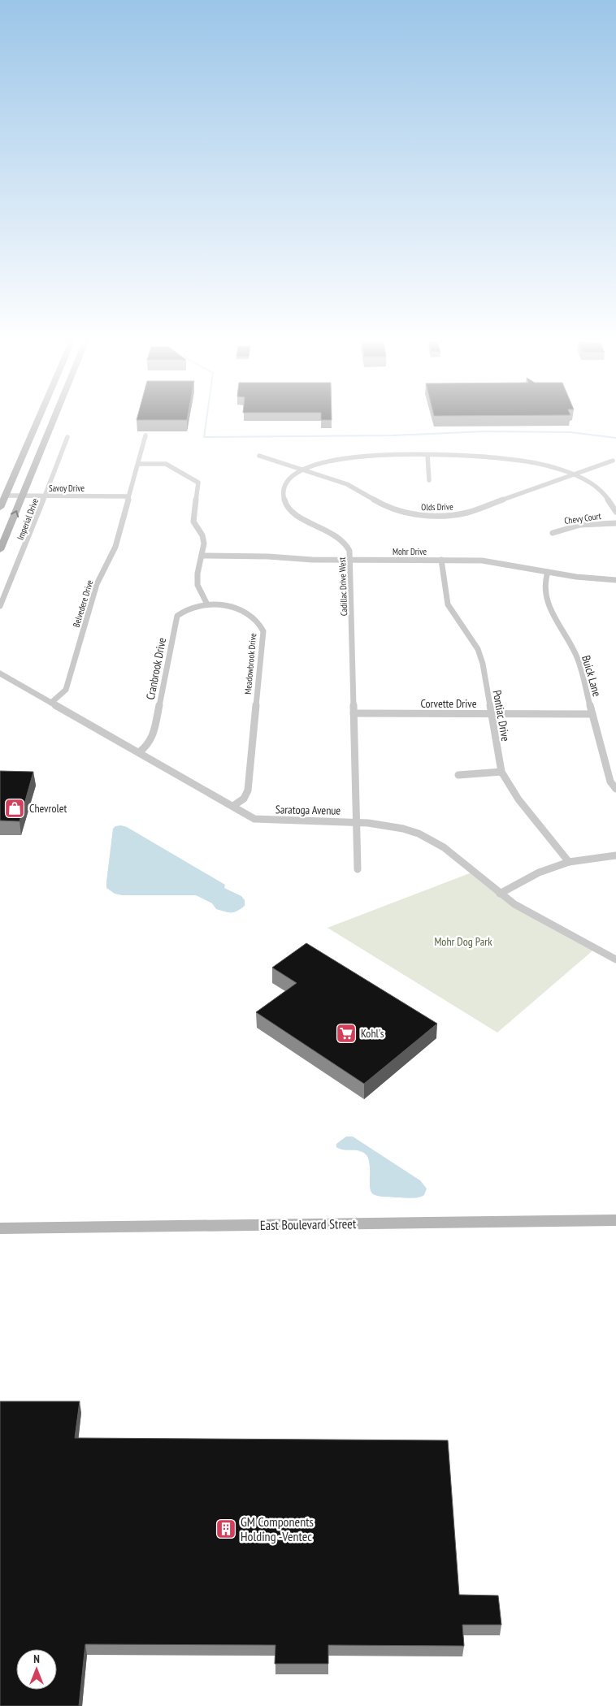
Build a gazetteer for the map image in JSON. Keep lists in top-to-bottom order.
{
  "streets": {
    "main road": ["East Boulevard Street"],
    "street": [
      "Savoy Drive",
      "Olds Drive",
      "Chevy Court",
      "Imperial Drive",
      "Mohr Drive",
      "Cadillac Drive West",
      "Belvedere Drive",
      "Meadowbrook Drive",
      "Cranbrook Drive",
      "Buick Lane",
      "Corvette Drive",
      "Pontiac Drive",
      "Saratoga Avenue"
    ]
  },
  "crossings": [
    ["Savoy Drive", "Imperial Drive"],
    ["Savoy Drive", "Belvedere Drive"],
    ["Olds Drive", "Cadillac Drive West"],
    ["Mohr Drive", "Cadillac Drive West"],
    ["Mohr Drive", "Buick Lane"],
    ["Mohr Drive", "Pontiac Drive"],
    ["Cadillac Drive West", "Corvette Drive"],
    ["Cadillac Drive West", "Saratoga Avenue"],
    ["Belvedere Drive", "Saratoga Avenue"],
    ["Meadowbrook Drive", "Cranbrook Drive"],
    ["Meadowbrook Drive", "Saratoga Avenue"],
    ["Cranbrook Drive", "Saratoga Avenue"],
    ["Buick Lane", "Corvette Drive"],
    ["Corvette Drive", "Pontiac Drive"]
  ],
  "parks": ["Mohr Dog Park"],
  "places": {
    "shop": ["Chevrolet"],
    "supermarket": ["Kohl's"],
    "building": ["GM Components Holding -Ventec"]
  },
  "north": "top"
}
